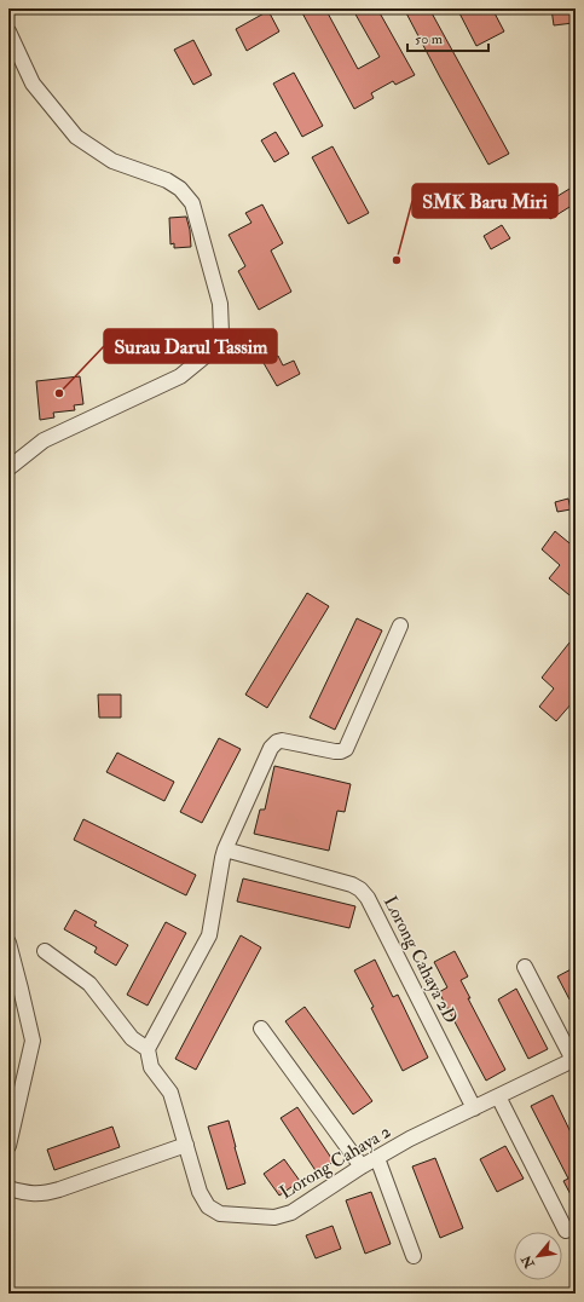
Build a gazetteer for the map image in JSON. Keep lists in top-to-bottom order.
{
  "streets": {
    "street": ["Lorong Cahaya 2D", "Lorong Cahaya 2"]
  },
  "crossings": [
    ["Lorong Cahaya 2D", "Lorong Cahaya 2"]
  ],
  "places": ["SMK Baru Miri", "Surau Darul Tassim"],
  "scale_bar": "50 m",
  "north": "bottom left"
}
